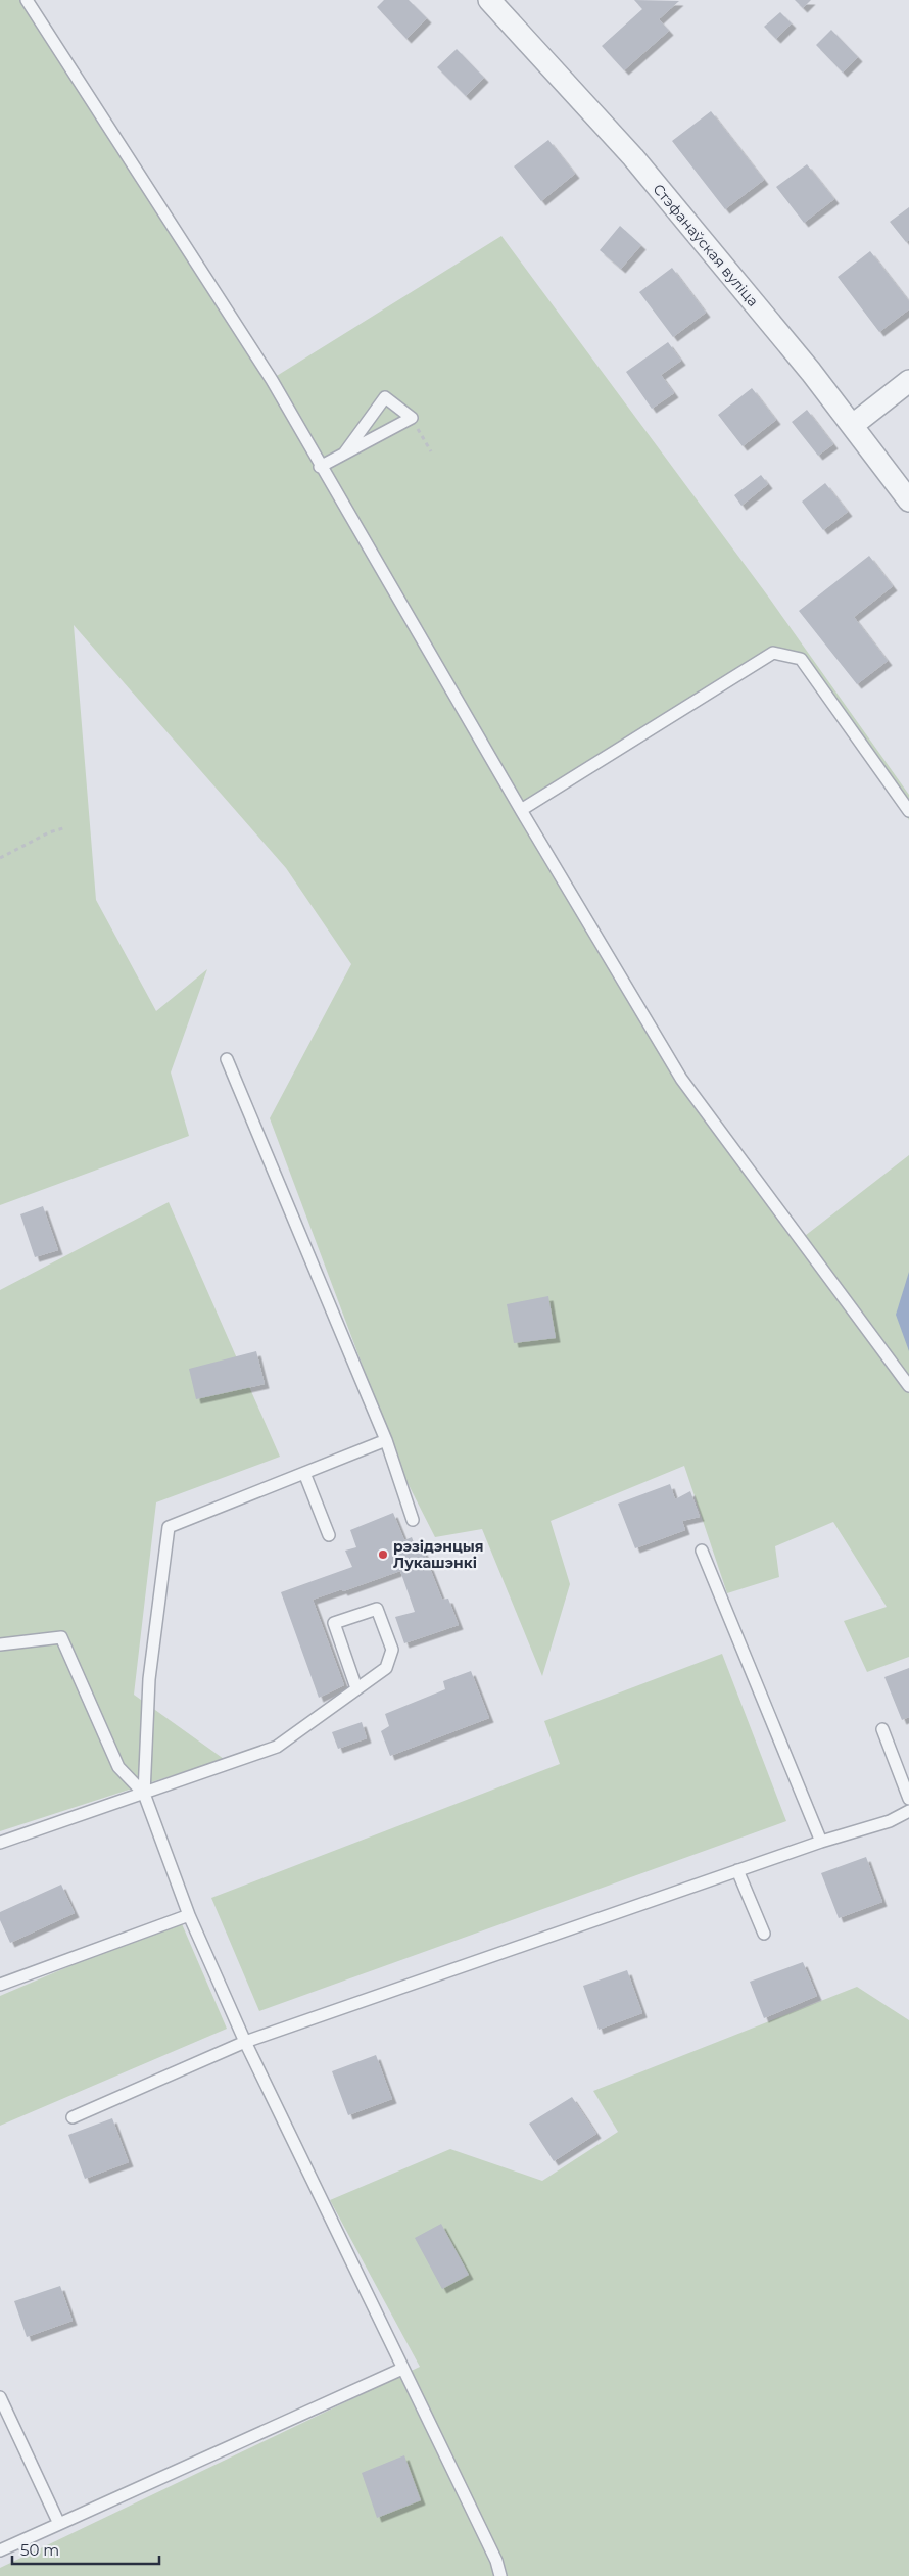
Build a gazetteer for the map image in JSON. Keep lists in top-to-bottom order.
{
  "streets": {
    "street": ["Стэфанаўская вуліца"]
  },
  "places": ["рэзідэнцыя Лукашэнкі"],
  "scale_bar": "50 m"
}
